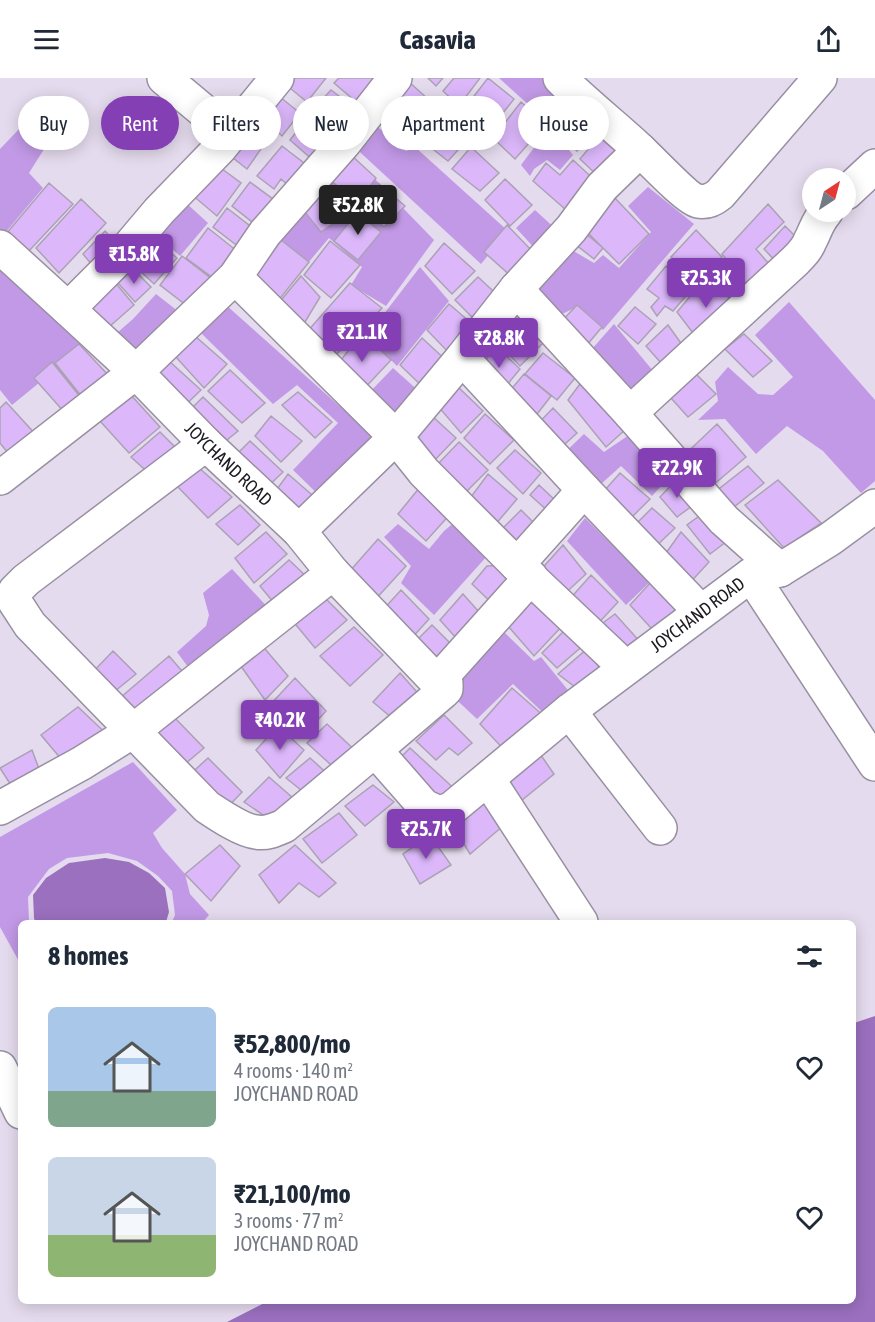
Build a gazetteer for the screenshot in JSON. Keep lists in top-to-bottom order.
{
  "streets": {
    "street": ["JOYCHAND ROAD"]
  },
  "north": "top right",
  "page": {
    "header": "Casavia",
    "chip": [
      "Buy",
      "Rent",
      "Filters",
      "New",
      "Apartment",
      "House"
    ],
    "price": [
      "₹52.8K",
      "₹15.8K",
      "₹25.3K",
      "₹21.1K",
      "₹28.8K",
      "₹22.9K",
      "₹40.2K",
      "₹25.7K"
    ],
    "heading": "8 homes",
    "list": [
      {
        "name": "₹52,800/mo",
        "note": "4 rooms · 140 m² · JOYCHAND ROAD"
      },
      {
        "name": "₹21,100/mo",
        "note": "3 rooms · 77 m² · JOYCHAND ROAD"
      }
    ]
  }
}
